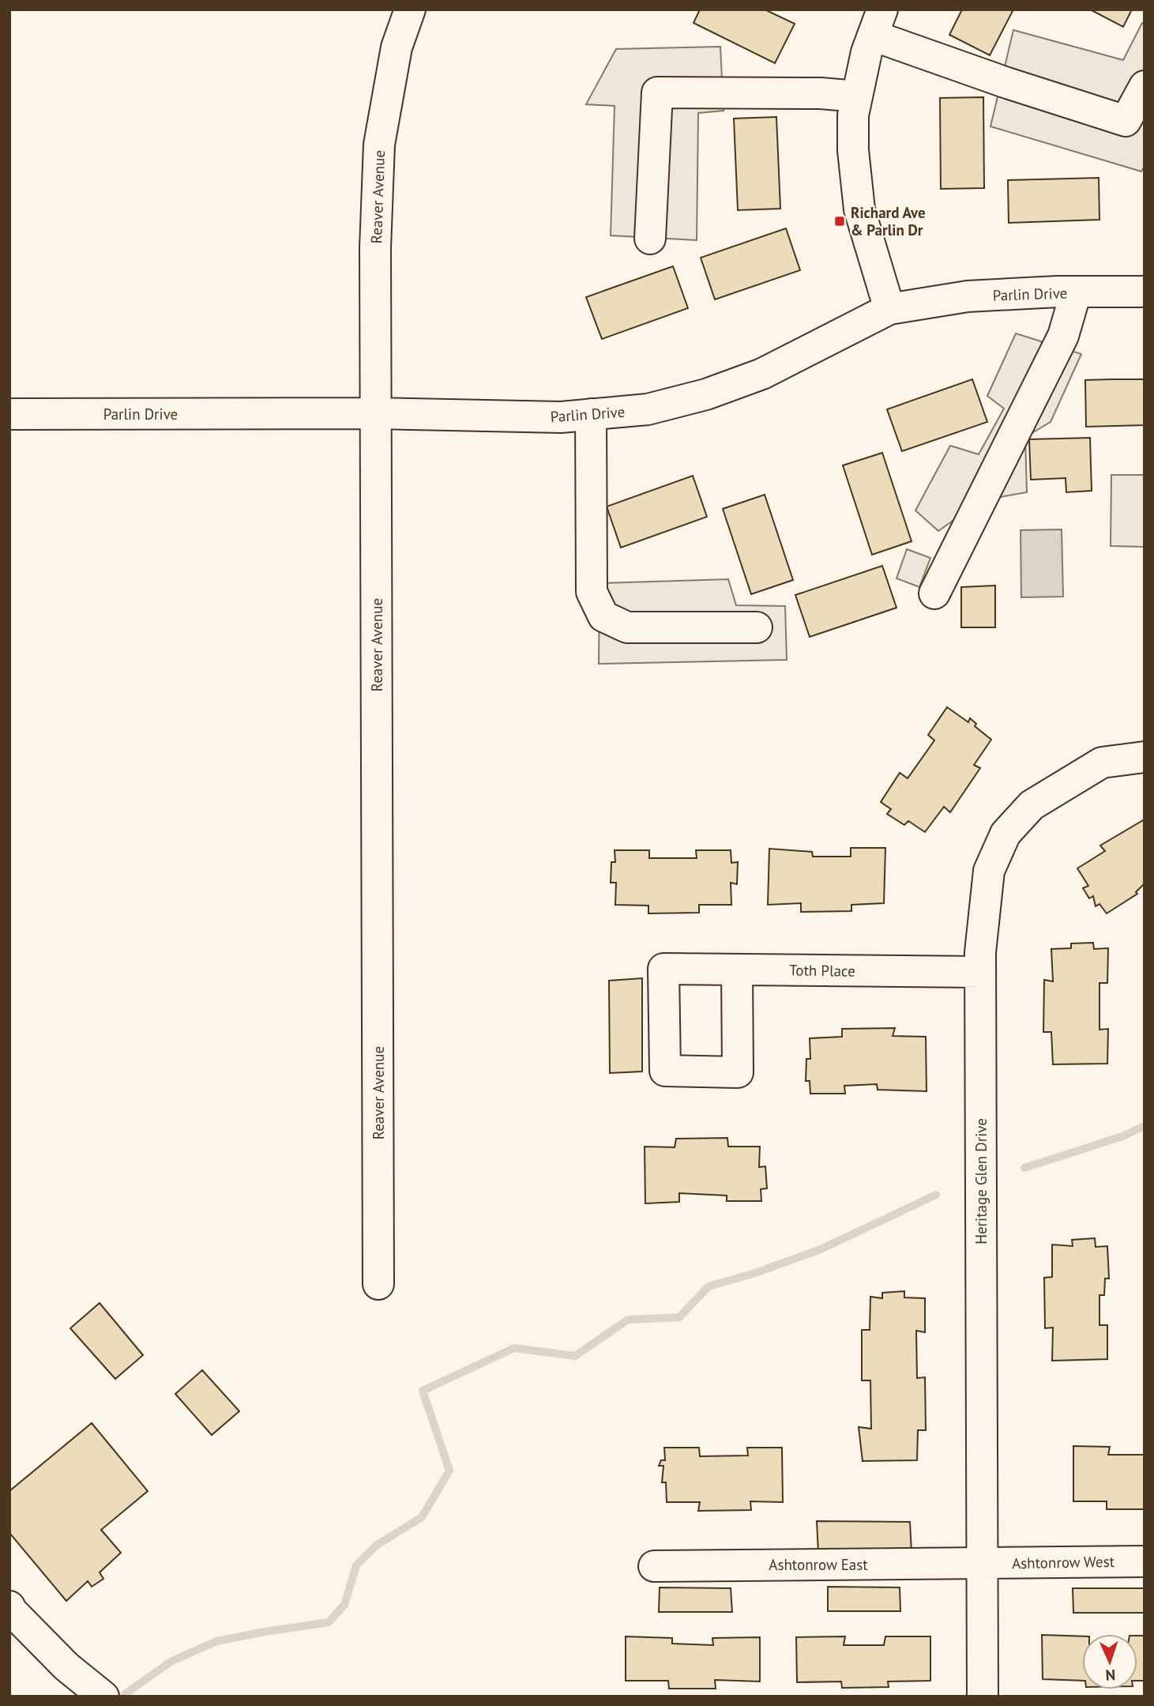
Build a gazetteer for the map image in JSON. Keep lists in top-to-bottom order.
{
  "streets": {
    "street": [
      "Reaver Avenue",
      "Parlin Drive",
      "Toth Place",
      "Heritage Glen Drive",
      "Ashtonrow West",
      "Ashtonrow East"
    ]
  },
  "crossings": [
    ["Reaver Avenue", "Parlin Drive"],
    ["Toth Place", "Heritage Glen Drive"],
    ["Heritage Glen Drive", "Ashtonrow West"],
    ["Heritage Glen Drive", "Ashtonrow East"],
    ["Ashtonrow West", "Ashtonrow East"]
  ],
  "places": {
    "transit": ["Richard Ave & Parlin Dr"]
  },
  "north": "bottom"
}
